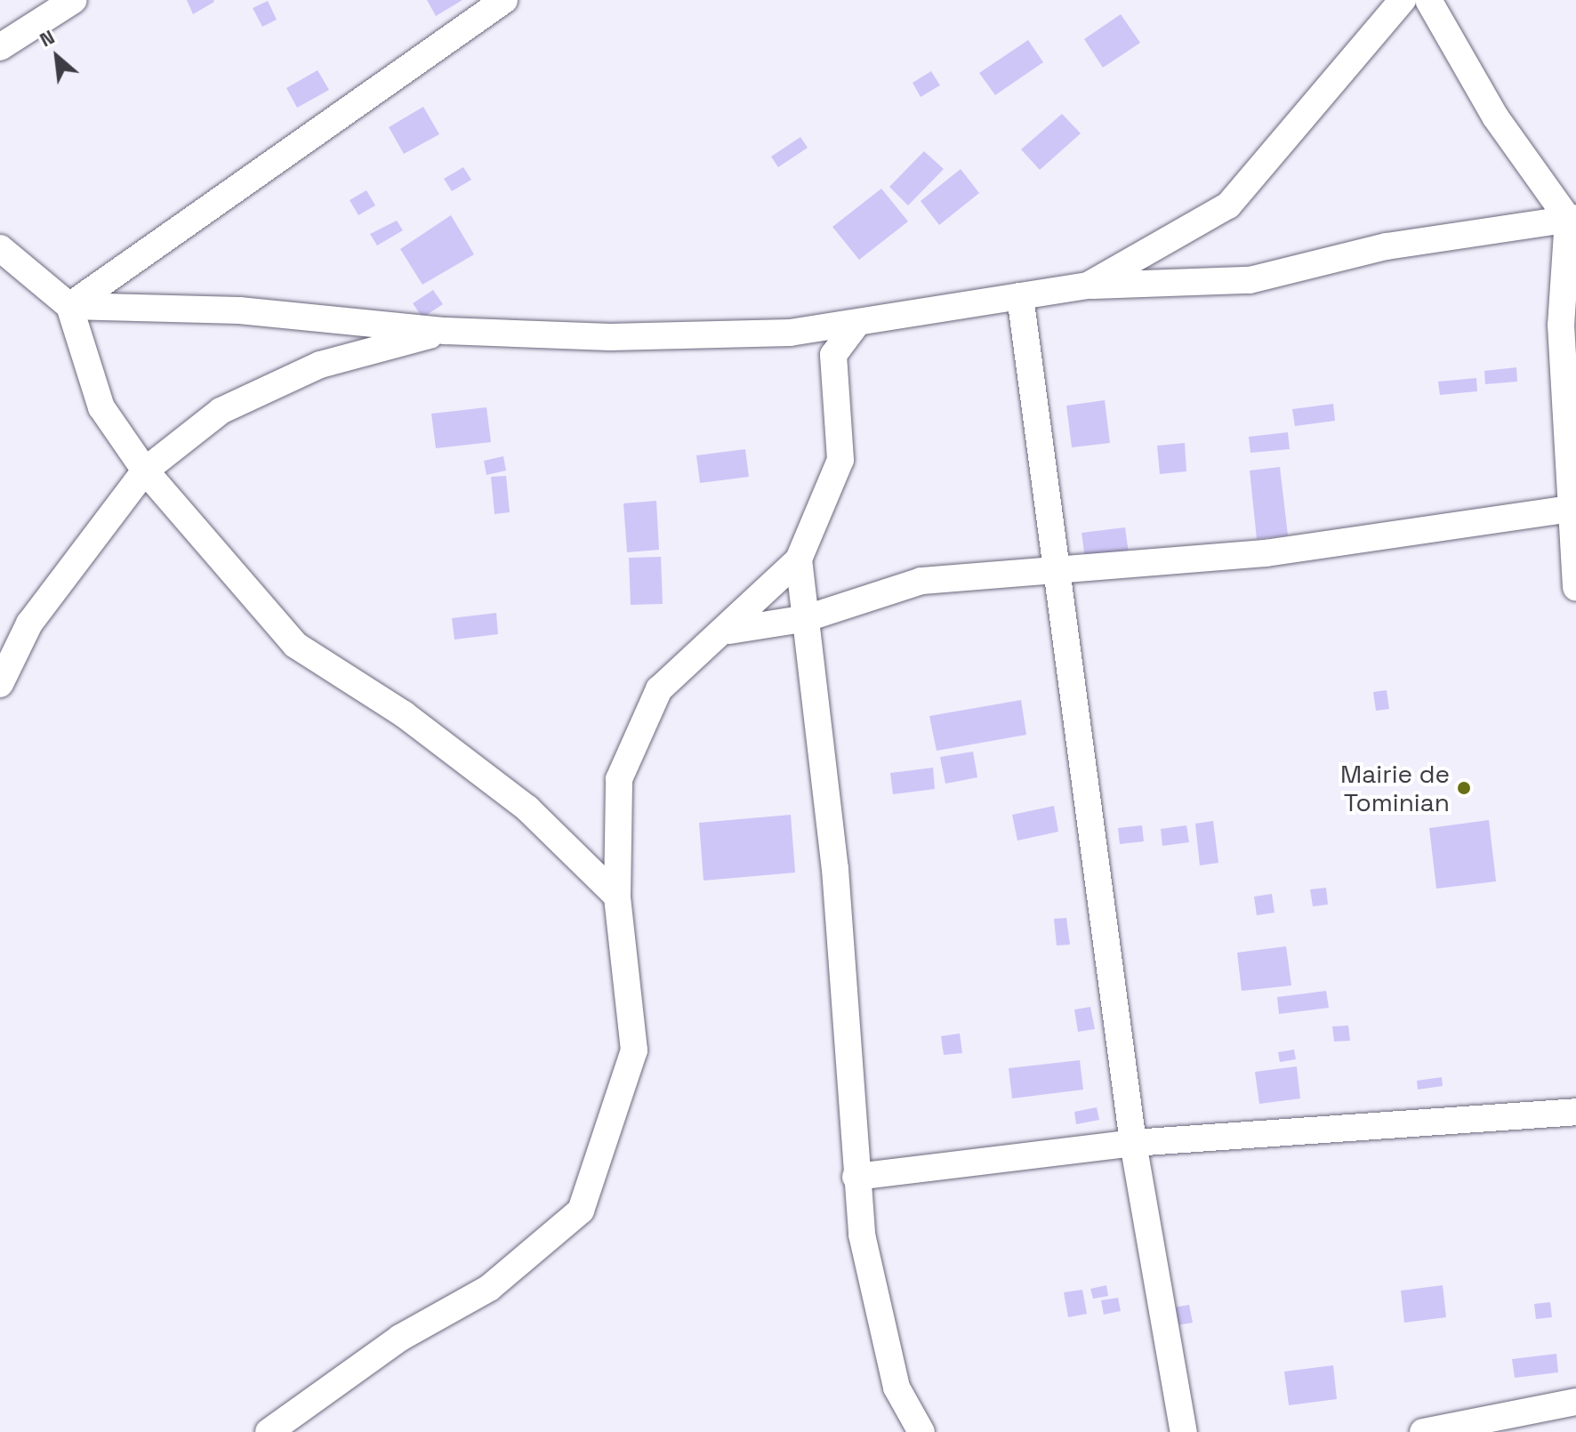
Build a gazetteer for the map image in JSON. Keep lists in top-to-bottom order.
{
  "places": ["Mairie de Tominian"],
  "north": "top left"
}
